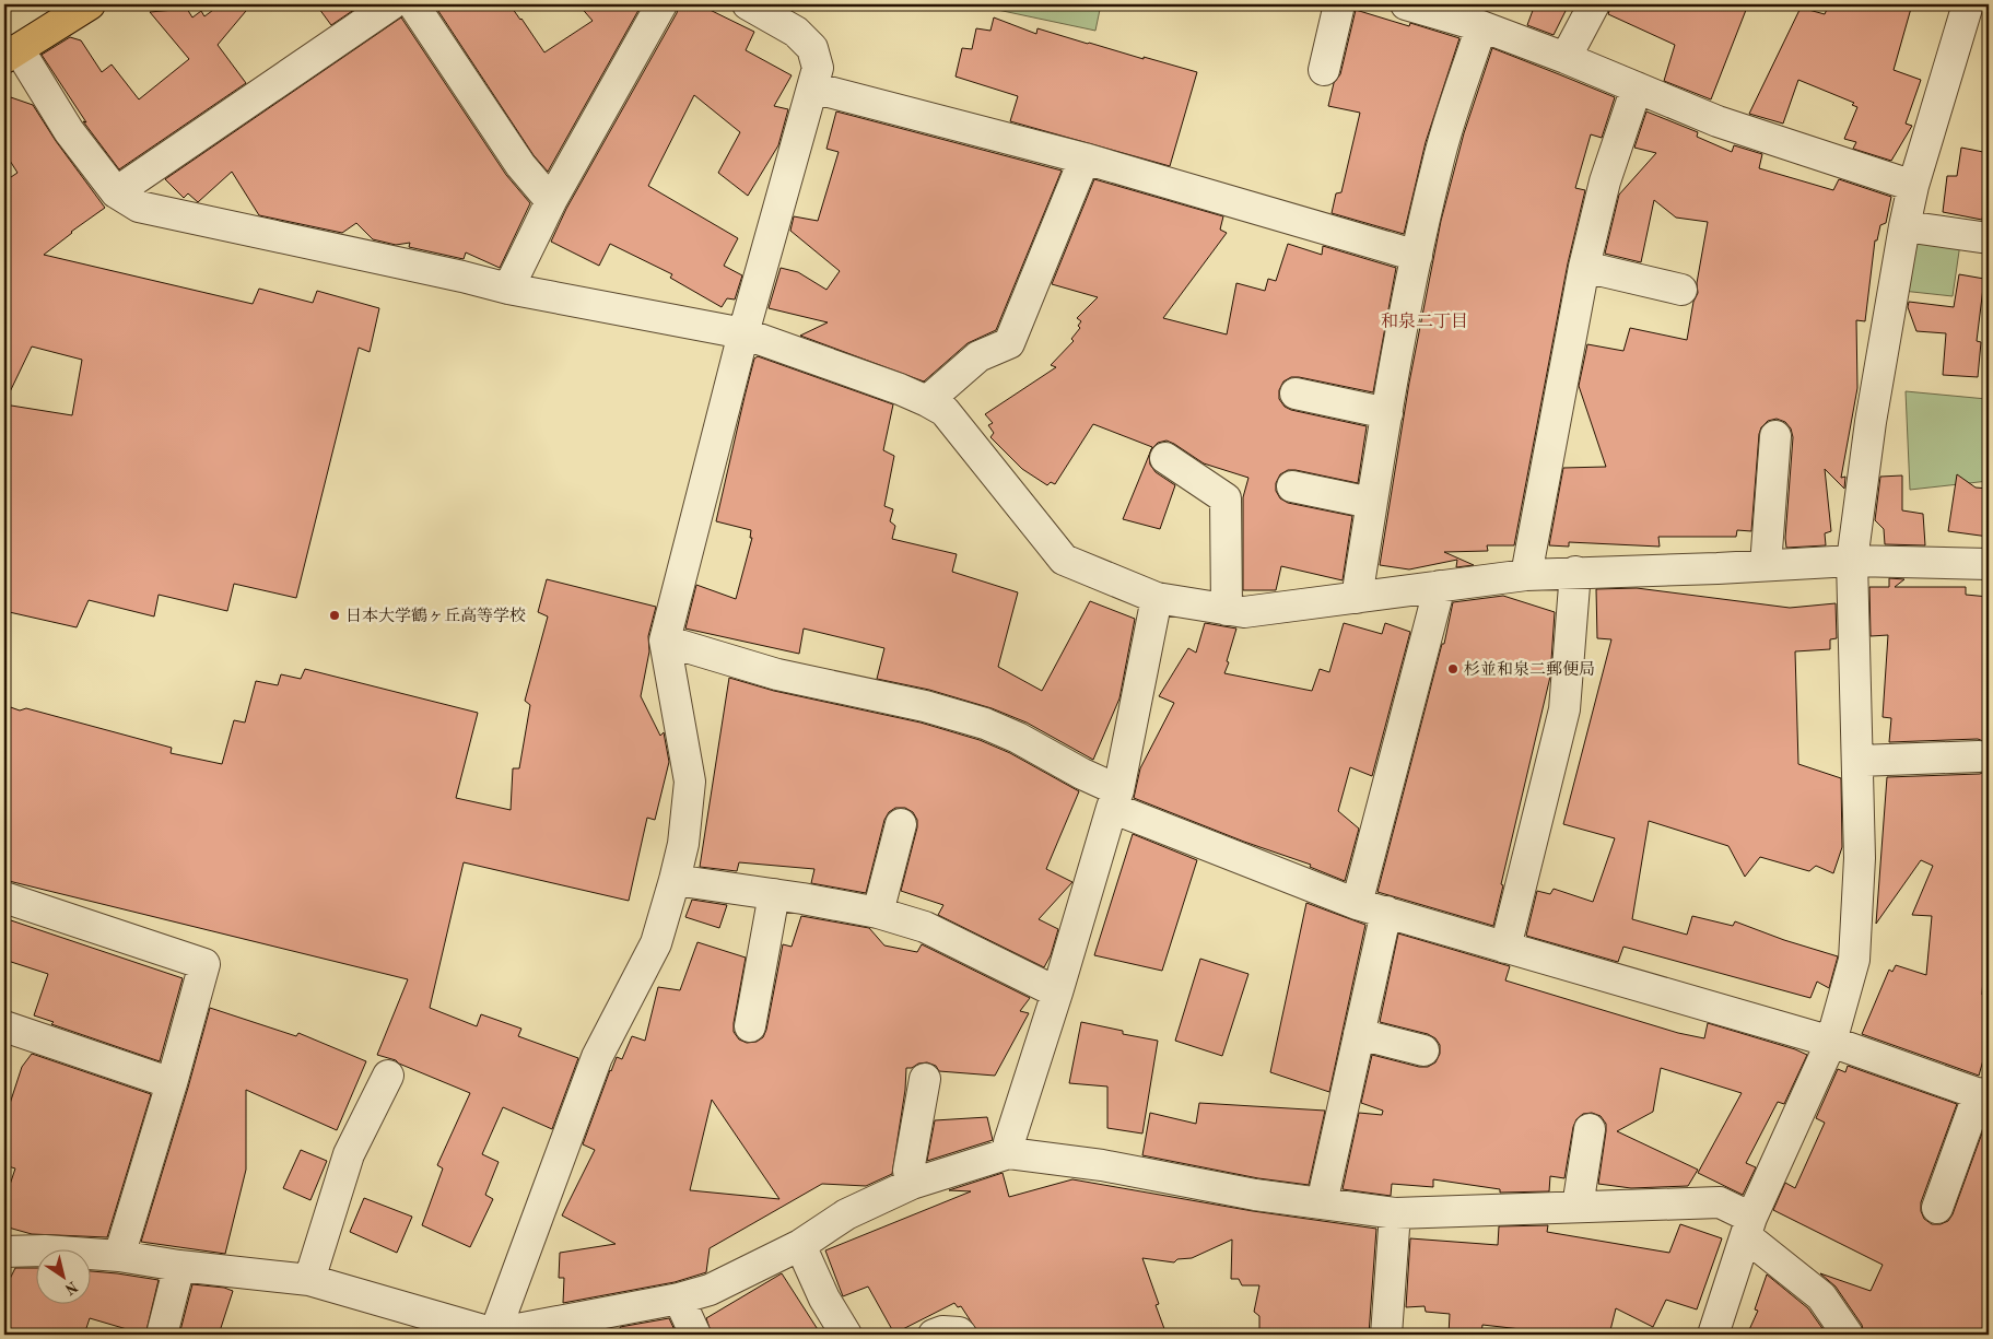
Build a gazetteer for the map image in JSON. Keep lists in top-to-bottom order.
{
  "districts": ["和泉二丁目"],
  "places": ["日本大学鶴ヶ丘高等学校", "杉並和泉二郵便局"],
  "north": "bottom right"
}
